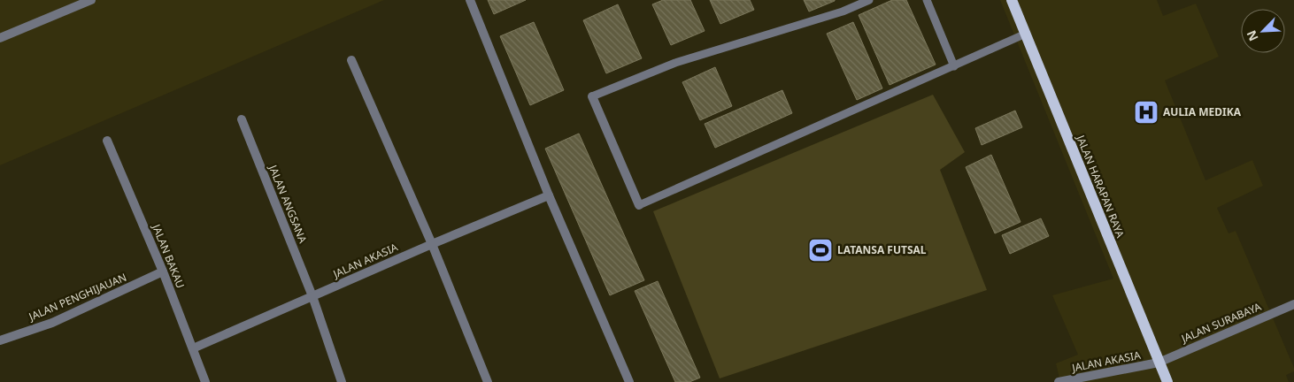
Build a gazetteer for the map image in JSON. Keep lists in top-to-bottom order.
{
  "streets": {
    "main road": ["JALAN HARAPAN RAYA"],
    "street": [
      "JALAN ANGSANA",
      "JALAN BAKAU",
      "JALAN AKASIA",
      "JALAN PENGHIJAUAN",
      "JALAN SURABAYA"
    ]
  },
  "crossings": [
    ["JALAN HARAPAN RAYA", "JALAN AKASIA"],
    ["JALAN HARAPAN RAYA", "JALAN SURABAYA"],
    ["JALAN ANGSANA", "JALAN AKASIA"],
    ["JALAN BAKAU", "JALAN AKASIA"],
    ["JALAN BAKAU", "JALAN PENGHIJAUAN"],
    ["JALAN AKASIA", "JALAN SURABAYA"]
  ],
  "places": {
    "hospital": ["AULIA MEDIKA"],
    "sports": ["LATANSA FUTSAL"]
  },
  "north": "bottom left"
}
